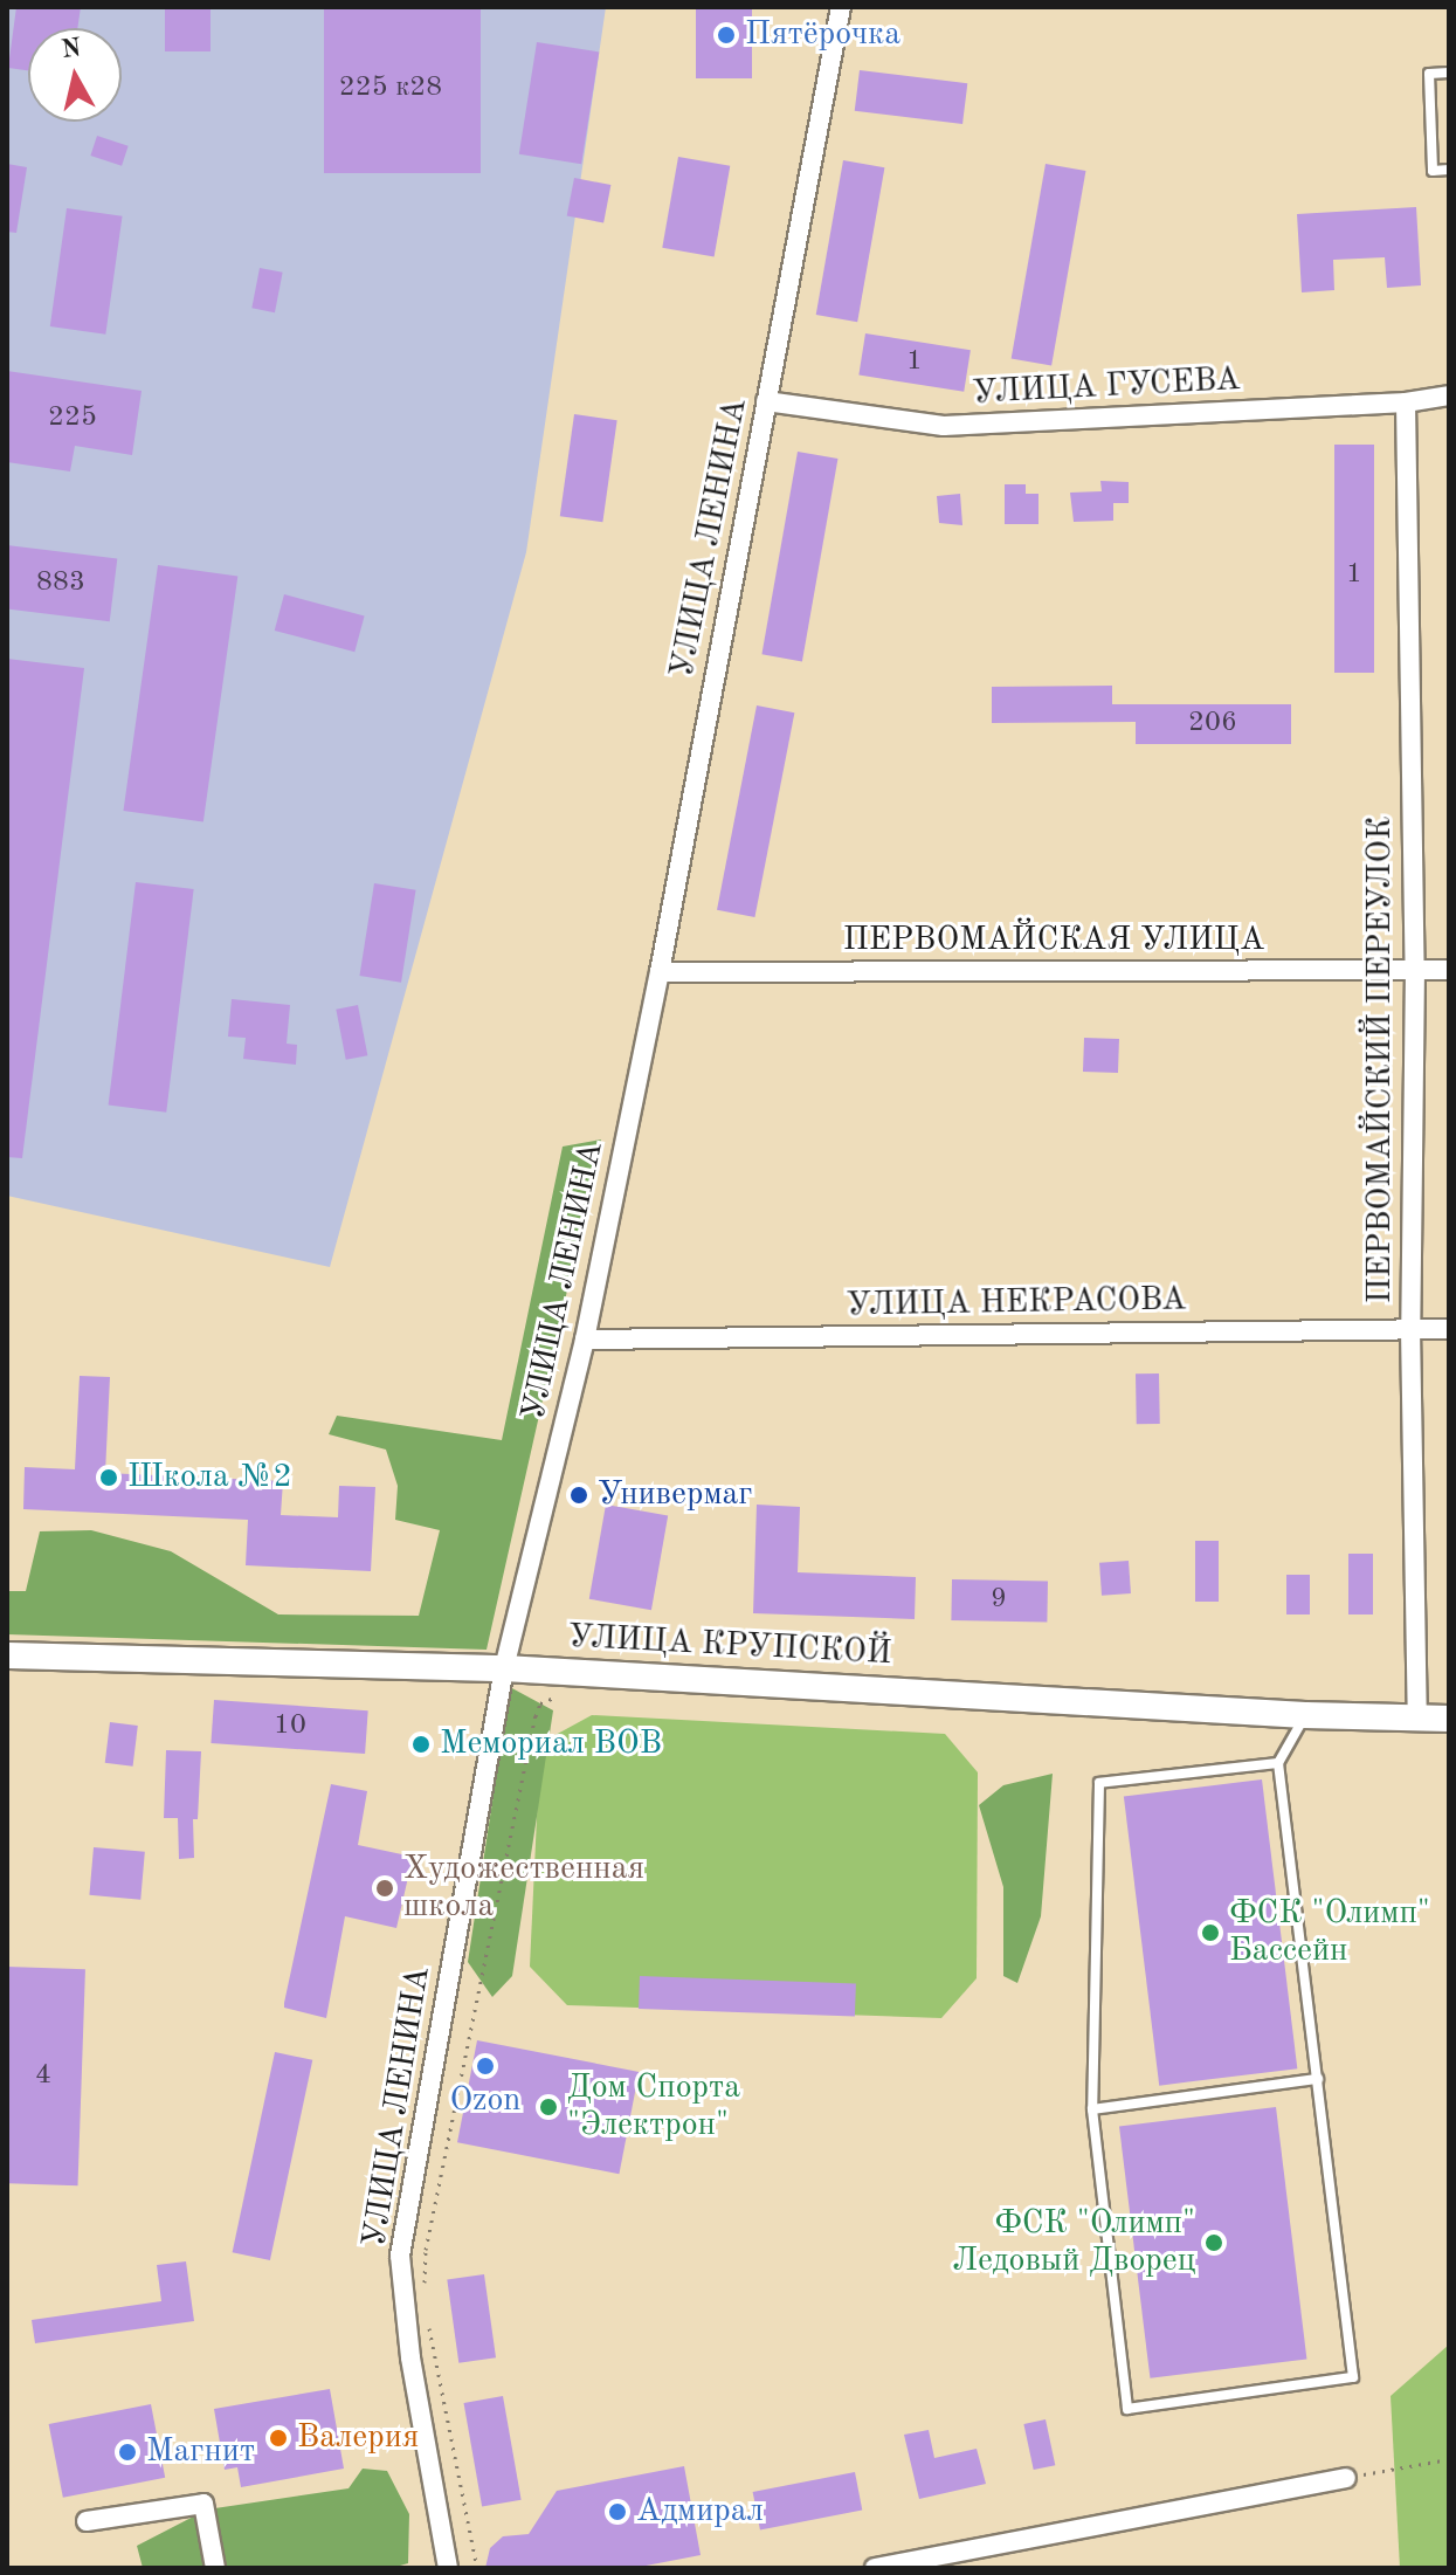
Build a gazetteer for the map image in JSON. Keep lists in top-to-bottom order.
{
  "streets": {
    "street": [
      "УЛИЦА ГУСЕВА",
      "УЛИЦА ЛЕНИНА",
      "ПЕРВОМАЙСКАЯ УЛИЦА",
      "ПЕРВОМАЙСКИЙ ПЕРЕУЛОК",
      "УЛИЦА НЕКРАСОВА",
      "УЛИЦА КРУПСКОЙ"
    ]
  },
  "crossings": [
    ["УЛИЦА ГУСЕВА", "УЛИЦА ЛЕНИНА"],
    ["УЛИЦА ГУСЕВА", "ПЕРВОМАЙСКИЙ ПЕРЕУЛОК"],
    ["УЛИЦА ЛЕНИНА", "ПЕРВОМАЙСКАЯ УЛИЦА"],
    ["УЛИЦА ЛЕНИНА", "УЛИЦА НЕКРАСОВА"],
    ["УЛИЦА ЛЕНИНА", "УЛИЦА КРУПСКОЙ"],
    ["ПЕРВОМАЙСКАЯ УЛИЦА", "ПЕРВОМАЙСКИЙ ПЕРЕУЛОК"],
    ["ПЕРВОМАЙСКИЙ ПЕРЕУЛОК", "УЛИЦА НЕКРАСОВА"],
    ["ПЕРВОМАЙСКИЙ ПЕРЕУЛОК", "УЛИЦА КРУПСКОЙ"]
  ],
  "places": [
    "Пятёрочка",
    "Школа №2",
    "Универмаг",
    "Мемориал ВОВ",
    "Художественная школа",
    "ФСК \"Олимп\" Бассейн",
    "Ozon",
    "Дом Спорта \"Электрон\"",
    "ФСК \"Олимп\" Ледовый Дворец",
    "Валерия",
    "Магнит",
    "Адмирал"
  ],
  "house_numbers": [
    "225 к28",
    "1",
    "225",
    "1",
    "883",
    "206",
    "9",
    "10",
    "4"
  ],
  "north": "top"
}
